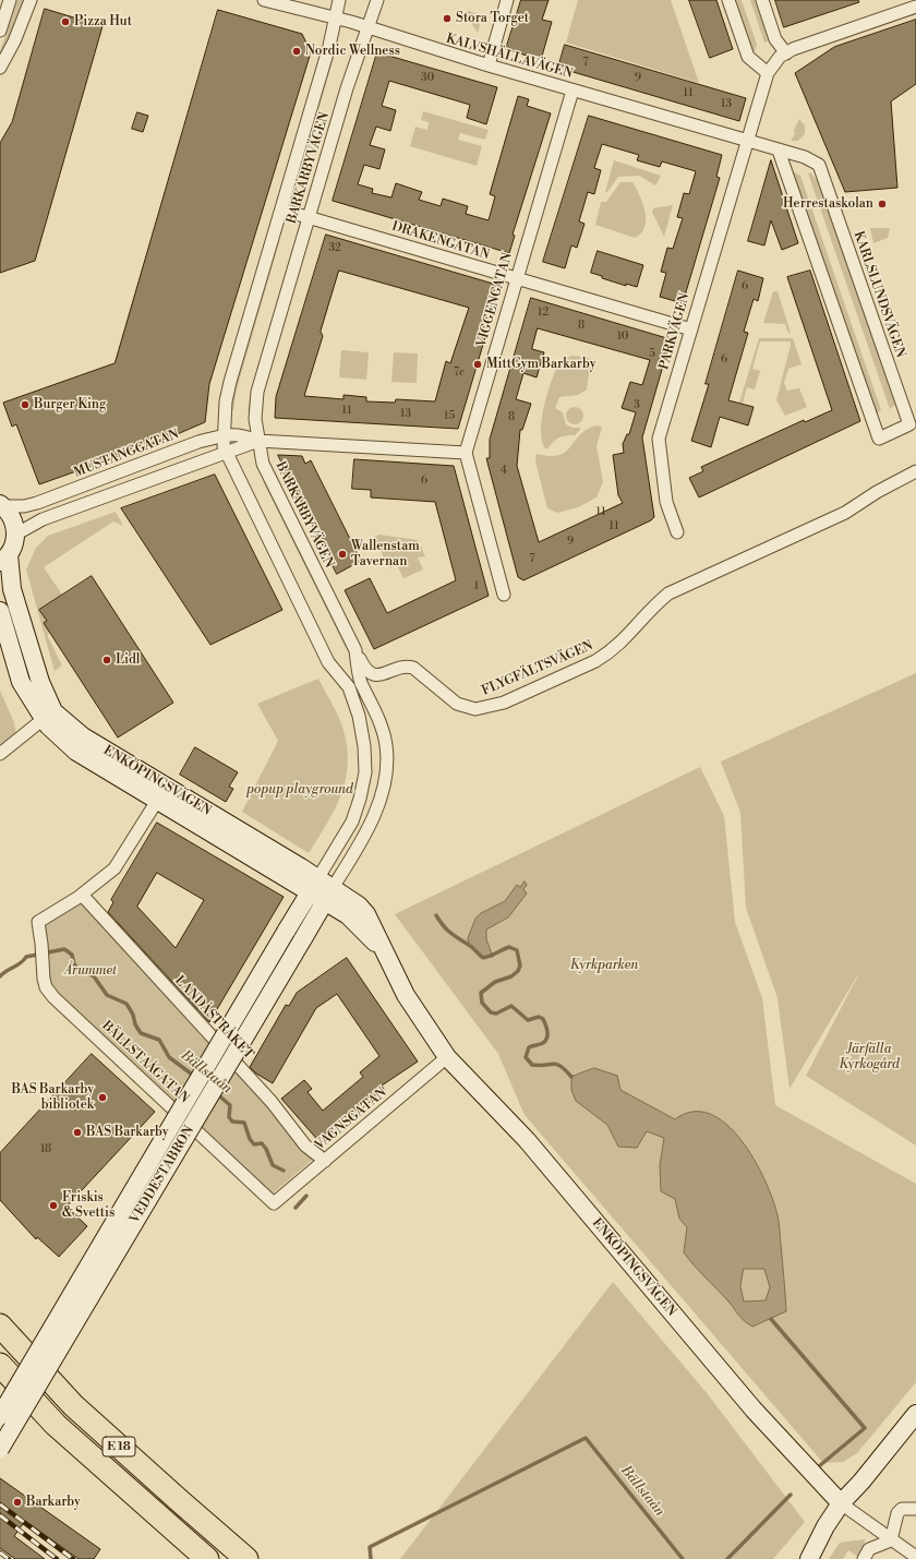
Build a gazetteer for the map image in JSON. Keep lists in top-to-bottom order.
{
  "streets": {
    "highway": ["E 18"],
    "street": [
      "KALVSHÄLLAVÄGEN",
      "BARKARBYVÄGEN",
      "DRAKENGATAN",
      "KARLSLUNDSVÄGEN",
      "VIGGENGATAN",
      "PARKVÄGEN",
      "MUSTANGGATAN",
      "FLYGFÄLTSVÄGEN",
      "ENKÖPINGSVÄGEN",
      "LANDÅSTRÅKET",
      "BÄLLSTAÅGATAN",
      "VAGNSGATAN",
      "VEDDESTABRON"
    ]
  },
  "crossings": [
    ["KALVSHÄLLAVÄGEN", "BARKARBYVÄGEN"],
    ["KALVSHÄLLAVÄGEN", "KARLSLUNDSVÄGEN"],
    ["KALVSHÄLLAVÄGEN", "VIGGENGATAN"],
    ["KALVSHÄLLAVÄGEN", "PARKVÄGEN"],
    ["BARKARBYVÄGEN", "DRAKENGATAN"],
    ["BARKARBYVÄGEN", "MUSTANGGATAN"],
    ["BARKARBYVÄGEN", "FLYGFÄLTSVÄGEN"],
    ["BARKARBYVÄGEN", "ENKÖPINGSVÄGEN"],
    ["BARKARBYVÄGEN", "VEDDESTABRON"],
    ["DRAKENGATAN", "VIGGENGATAN"],
    ["DRAKENGATAN", "PARKVÄGEN"],
    ["KARLSLUNDSVÄGEN", "PARKVÄGEN"],
    ["VIGGENGATAN", "MUSTANGGATAN"],
    ["ENKÖPINGSVÄGEN", "VAGNSGATAN"],
    ["ENKÖPINGSVÄGEN", "VEDDESTABRON"],
    ["LANDÅSTRÅKET", "BÄLLSTAÅGATAN"],
    ["LANDÅSTRÅKET", "VAGNSGATAN"],
    ["BÄLLSTAÅGATAN", "VAGNSGATAN"]
  ],
  "water": ["Bällstaån"],
  "parks": [
    "popup playground",
    "Kyrkparken",
    "Årummet",
    "Järfälla Kyrkogård"
  ],
  "places": [
    "Stora Torget",
    "Pizza Hut",
    "Nordic Wellness",
    "Herrestaskolan",
    "MittGym Barkarby",
    "Burger King",
    "Wallenstam Tavernan",
    "Lidl",
    "BAS Barkarby bibliotek",
    "BAS Barkarby",
    "Friskis & Svettis",
    "Barkarby"
  ],
  "house_numbers": [
    "7",
    "30",
    "9",
    "11",
    "13",
    "32",
    "6",
    "12",
    "8",
    "10",
    "5",
    "6",
    "7c",
    "3",
    "11",
    "13",
    "15",
    "8",
    "4",
    "6",
    "11",
    "11",
    "9",
    "7",
    "1",
    "18"
  ]
}
